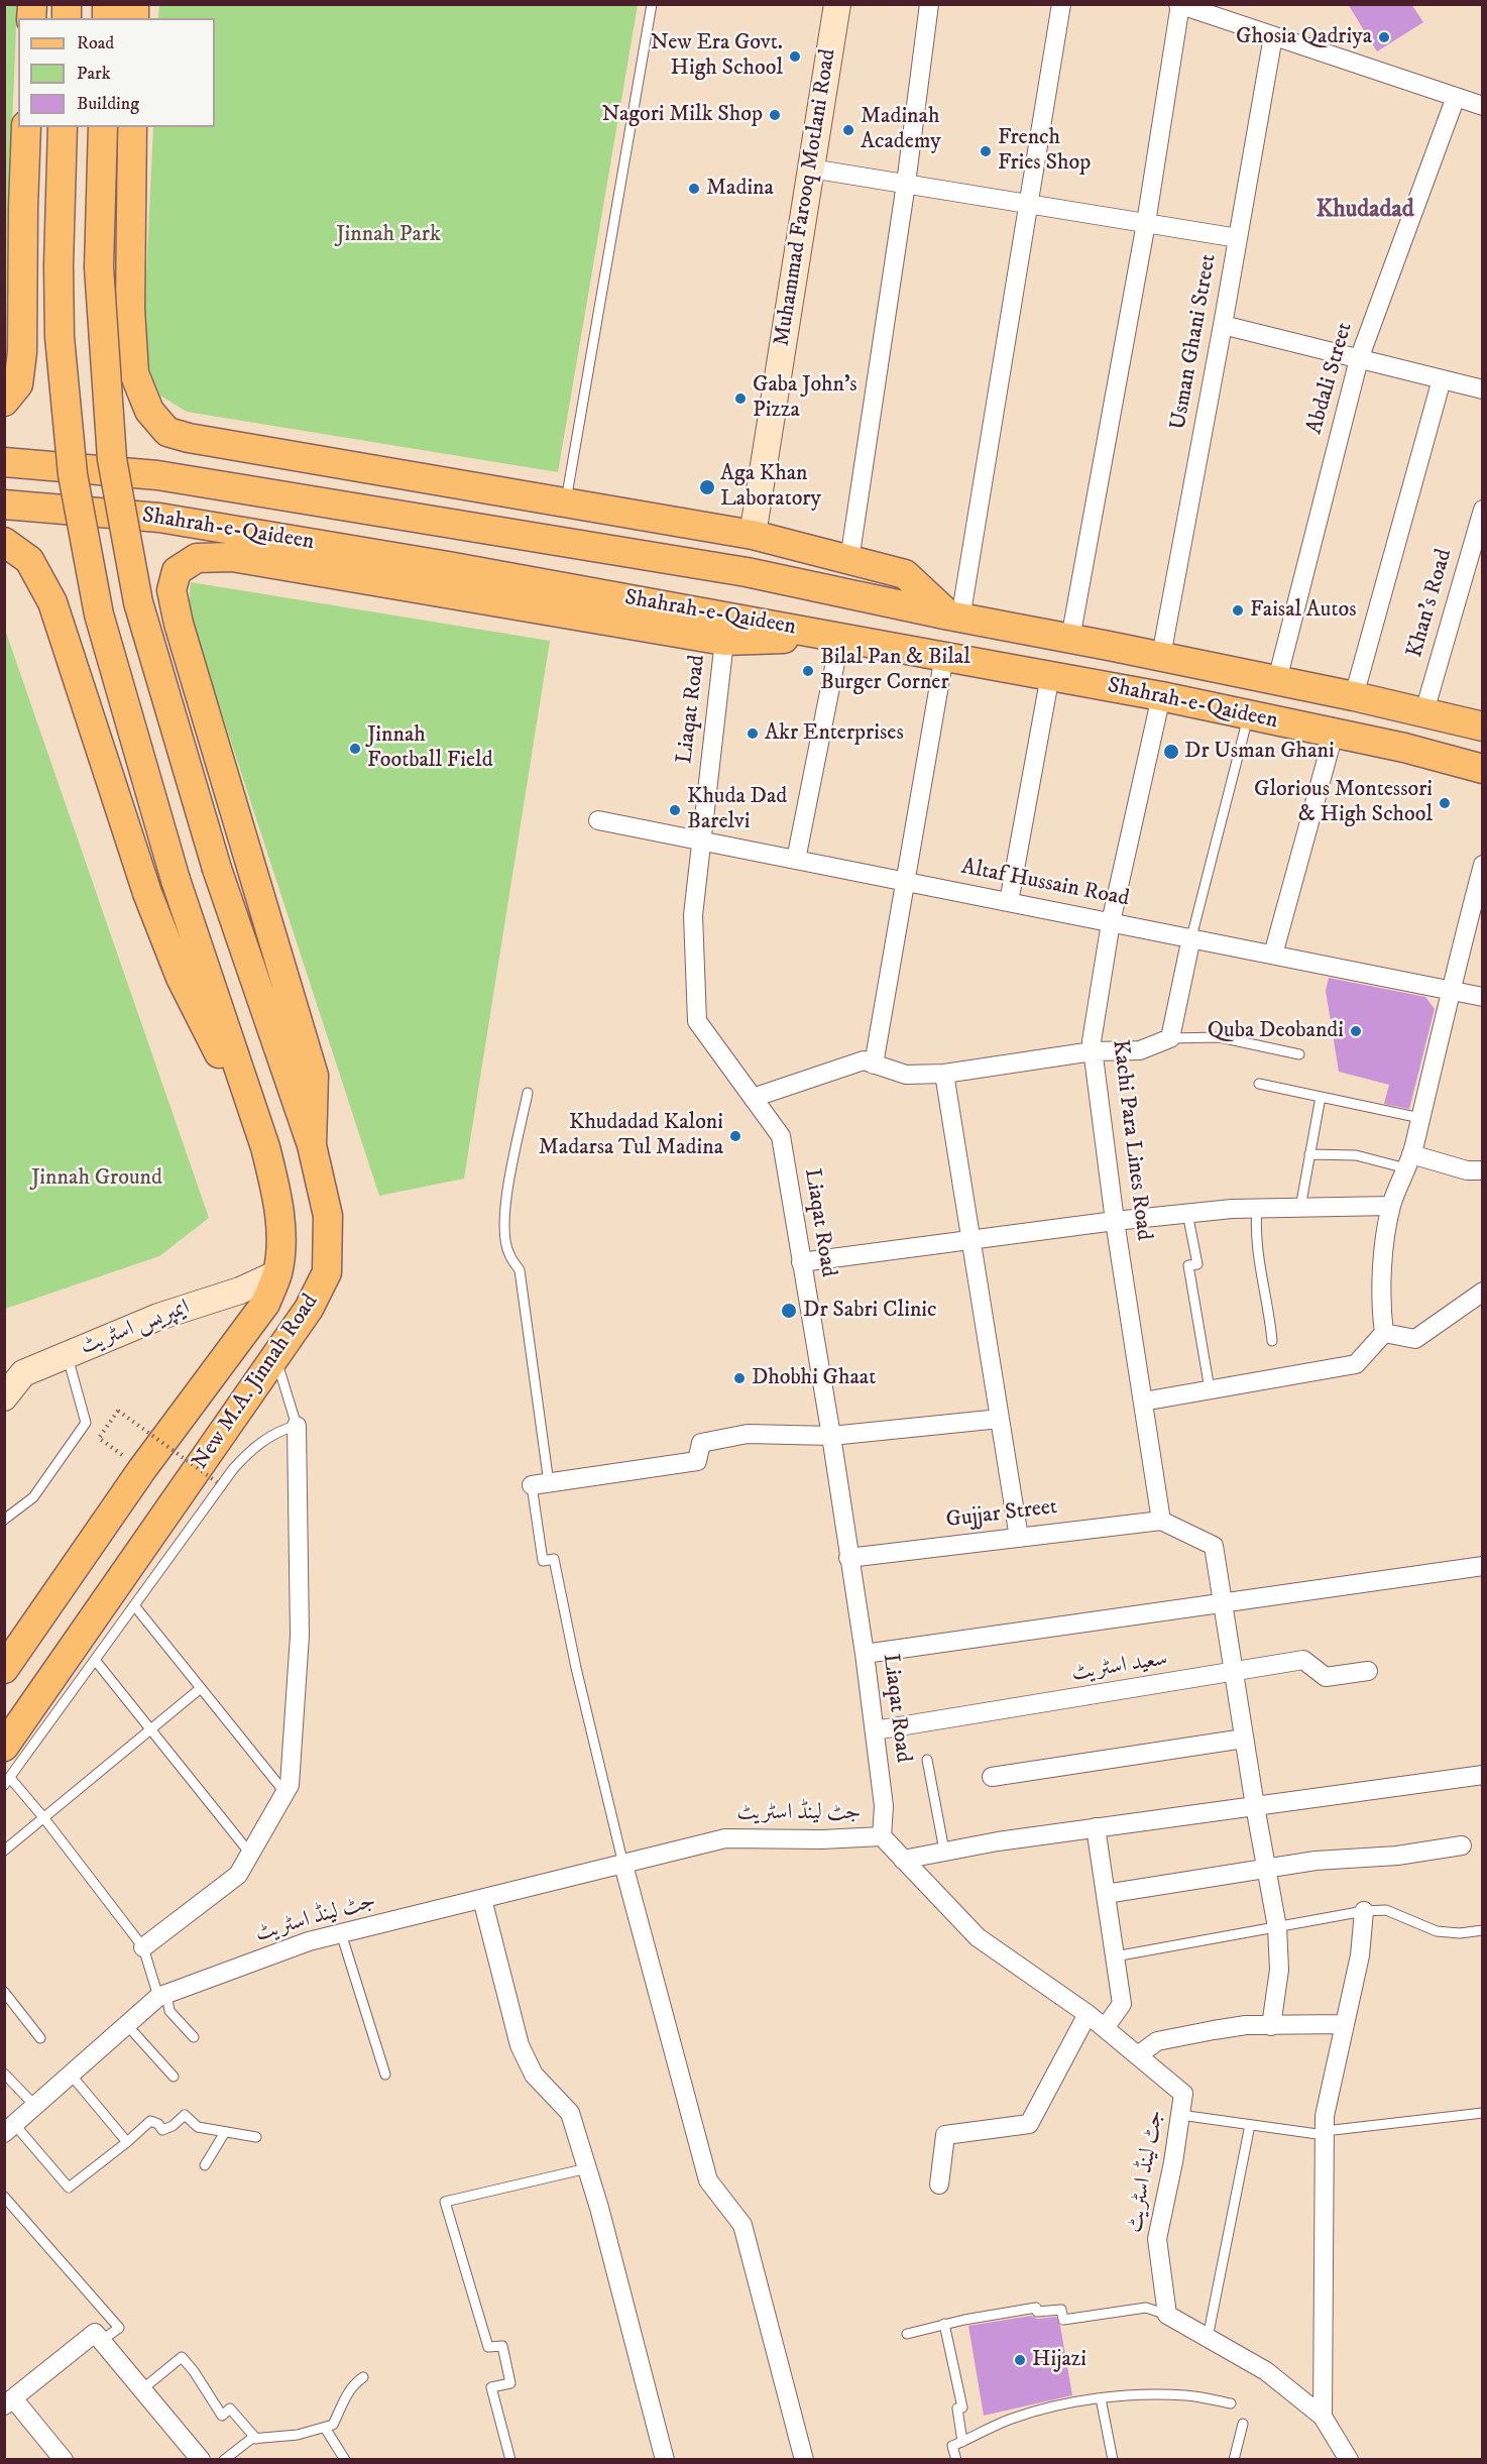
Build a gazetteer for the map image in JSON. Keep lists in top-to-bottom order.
{
  "streets": {
    "main road": ["Shahrah-e-Qaideen", "New M.A. Jinnah Road"],
    "street": [
      "Muhammad Farooq Motlani Road",
      "Usman Ghani Street",
      "Abdali Street",
      "Khan's Road",
      "Liaqat Road",
      "Altaf Hussain Road",
      "Kachi Para Lines Road",
      "ایمپریس اسٹریٹ",
      "Gujjar Street",
      "سعید اسٹریٹ",
      "جٹ لینڈ اسٹریٹ"
    ]
  },
  "crossings": [
    ["Usman Ghani Street", "Shahrah-e-Qaideen"],
    ["Abdali Street", "Shahrah-e-Qaideen"],
    ["Shahrah-e-Qaideen", "Khan's Road"],
    ["Shahrah-e-Qaideen", "Kachi Para Lines Road"],
    ["Liaqat Road", "Altaf Hussain Road"],
    ["Liaqat Road", "Gujjar Street"],
    ["Liaqat Road", "سعید اسٹریٹ"],
    ["Liaqat Road", "جٹ لینڈ اسٹریٹ"],
    ["Altaf Hussain Road", "Kachi Para Lines Road"],
    ["Kachi Para Lines Road", "Gujjar Street"],
    ["ایمپریس اسٹریٹ", "New M.A. Jinnah Road"]
  ],
  "districts": ["Khudadad"],
  "parks": ["Jinnah Park", "Jinnah Ground"],
  "places": [
    "Ghosia Qadriya",
    "New Era Govt. High School",
    "Nagori Milk Shop",
    "Madinah Academy",
    "French Fries Shop",
    "Madina",
    "Gaba John's Pizza",
    "Aga Khan Laboratory",
    "Faisal Autos",
    "Bilal Pan & Bilal Burger Corner",
    "Akr Enterprises",
    "Jinnah Football Field",
    "Dr Usman Ghani",
    "Glorious Montessori & High School",
    "Khuda Dad Barelvi",
    "Quba Deobandi",
    "Khudadad Kaloni Madarsa Tul Madina",
    "Dr Sabri Clinic",
    "Dhobhi Ghaat",
    "Hijazi"
  ],
  "legend": ["Road", "Park", "Building"]
}
